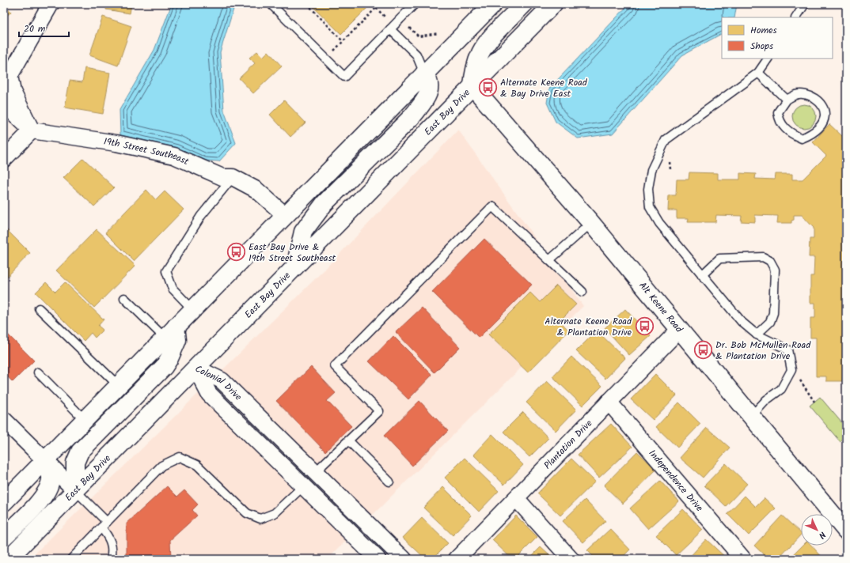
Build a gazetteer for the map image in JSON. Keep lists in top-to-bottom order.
{
  "streets": {
    "main road": ["East Bay Drive", "Alt Keene Road"],
    "street": [
      "19th Street Southeast",
      "Colonial Drive",
      "Plantation Drive",
      "Independence Drive"
    ]
  },
  "crossings": [
    ["East Bay Drive", "Alt Keene Road"],
    ["East Bay Drive", "Colonial Drive"],
    ["Alt Keene Road", "Plantation Drive"],
    ["Plantation Drive", "Independence Drive"]
  ],
  "places": {
    "bus stop": [
      "Alternate Keene Road & Bay Drive East",
      "East Bay Drive & 19th Street Southeast",
      "Alternate Keene Road & Plantation Drive",
      "Dr. Bob McMullen Road & Plantation Drive"
    ]
  },
  "legend": ["Homes", "Shops"],
  "scale_bar": "20 m",
  "north": "bottom right"
}
